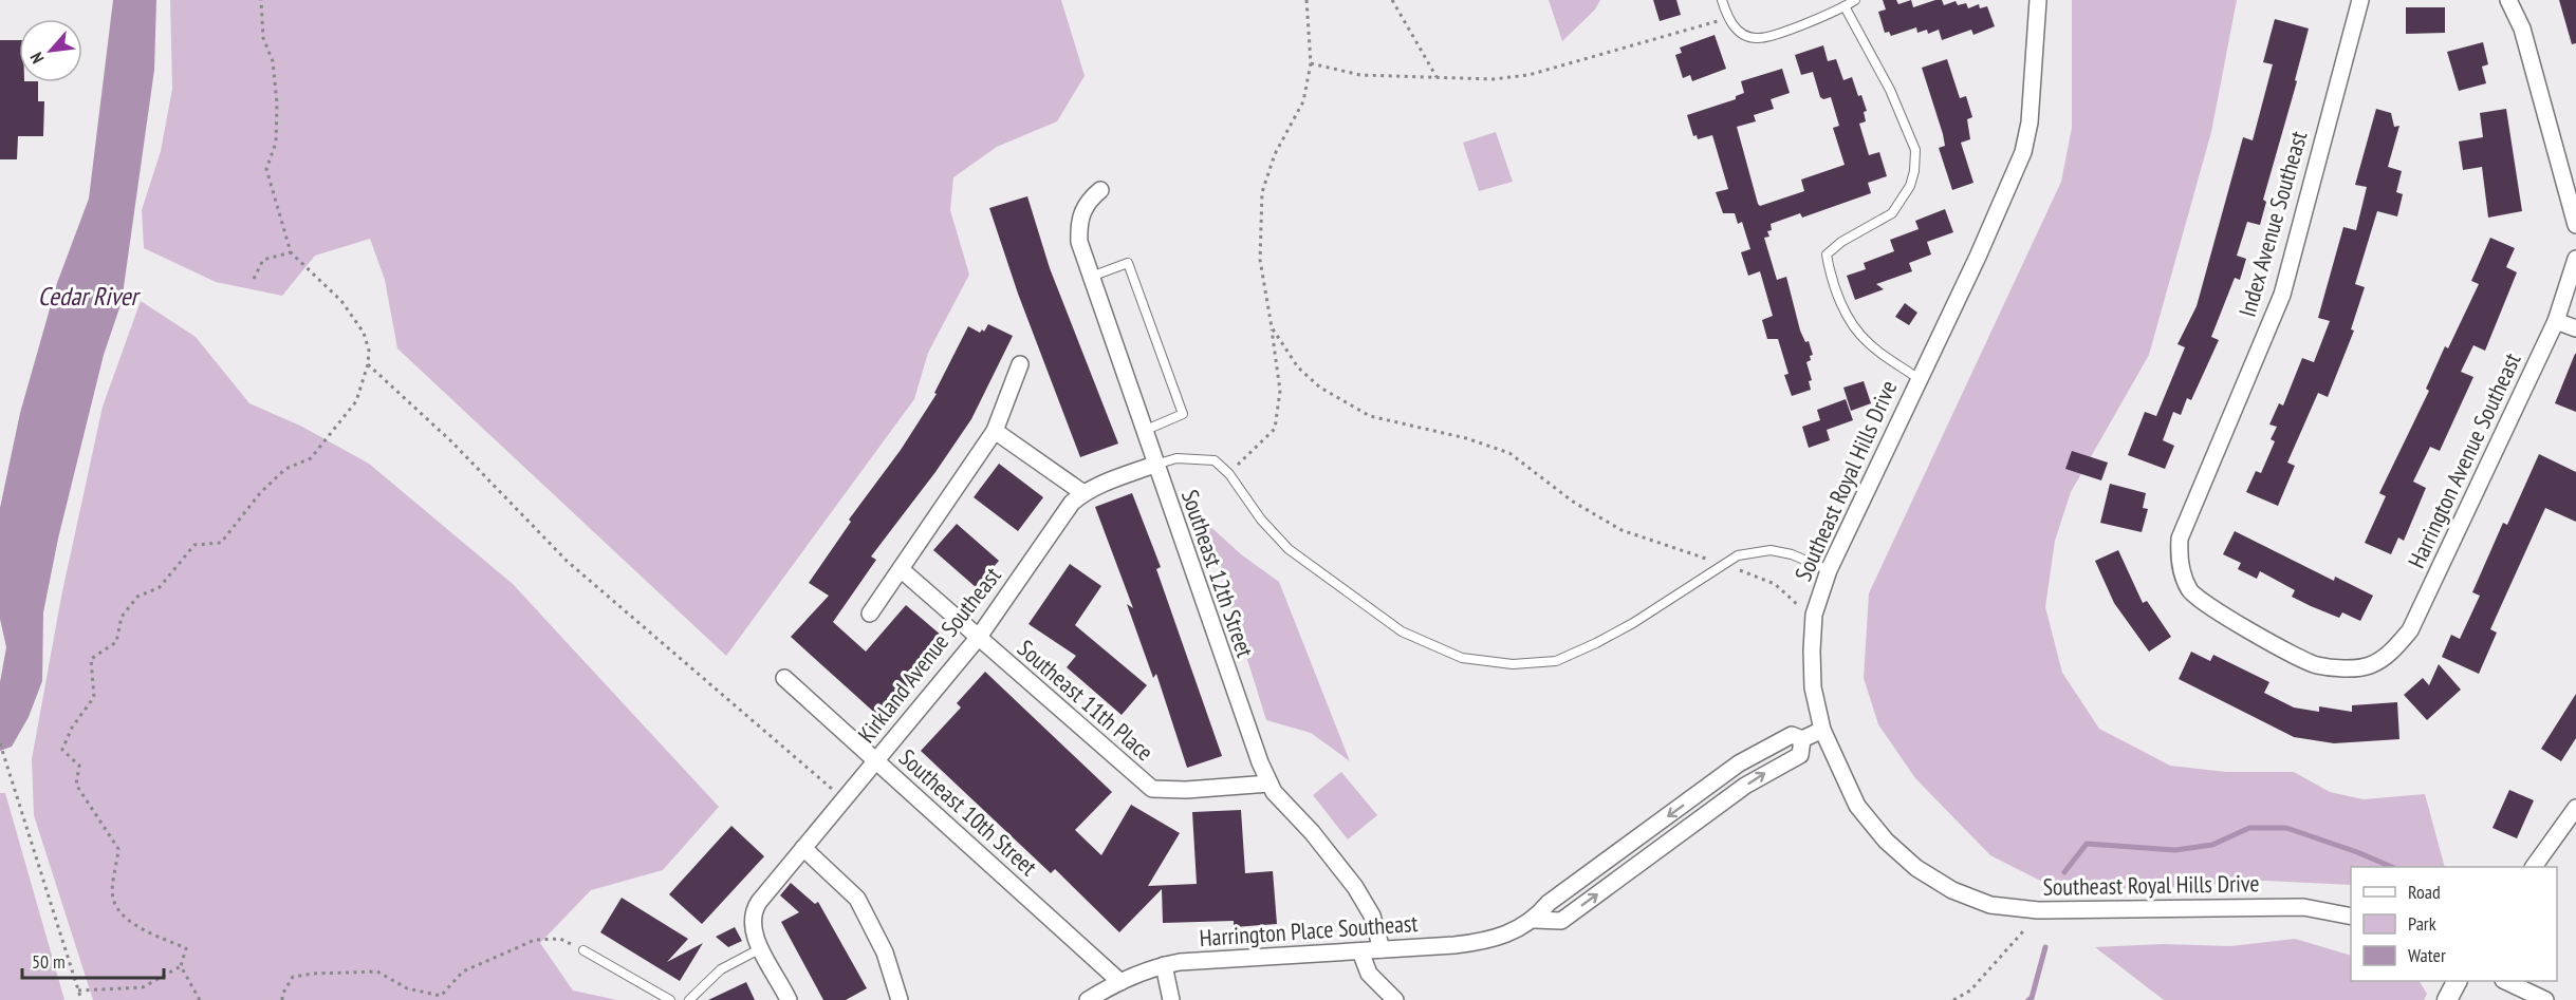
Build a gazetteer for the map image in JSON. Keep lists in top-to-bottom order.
{
  "streets": {
    "street": [
      "Index Avenue Southeast",
      "Harrington Avenue Southeast",
      "Southeast Royal Hills Drive",
      "Southeast 12th Street",
      "Kirkland Avenue Southeast",
      "Southeast 11th Place",
      "Southeast 10th Street",
      "Harrington Place Southeast"
    ]
  },
  "crossings": [
    ["Index Avenue Southeast", "Harrington Avenue Southeast"],
    ["Southeast Royal Hills Drive", "Harrington Place Southeast"],
    ["Southeast 12th Street", "Kirkland Avenue Southeast"],
    ["Southeast 12th Street", "Southeast 11th Place"],
    ["Southeast 12th Street", "Harrington Place Southeast"],
    ["Kirkland Avenue Southeast", "Southeast 11th Place"],
    ["Kirkland Avenue Southeast", "Southeast 10th Street"],
    ["Southeast 10th Street", "Harrington Place Southeast"]
  ],
  "water": ["Cedar River"],
  "legend": ["Road", "Park", "Water"],
  "scale_bar": "50 m",
  "north": "bottom left"
}
